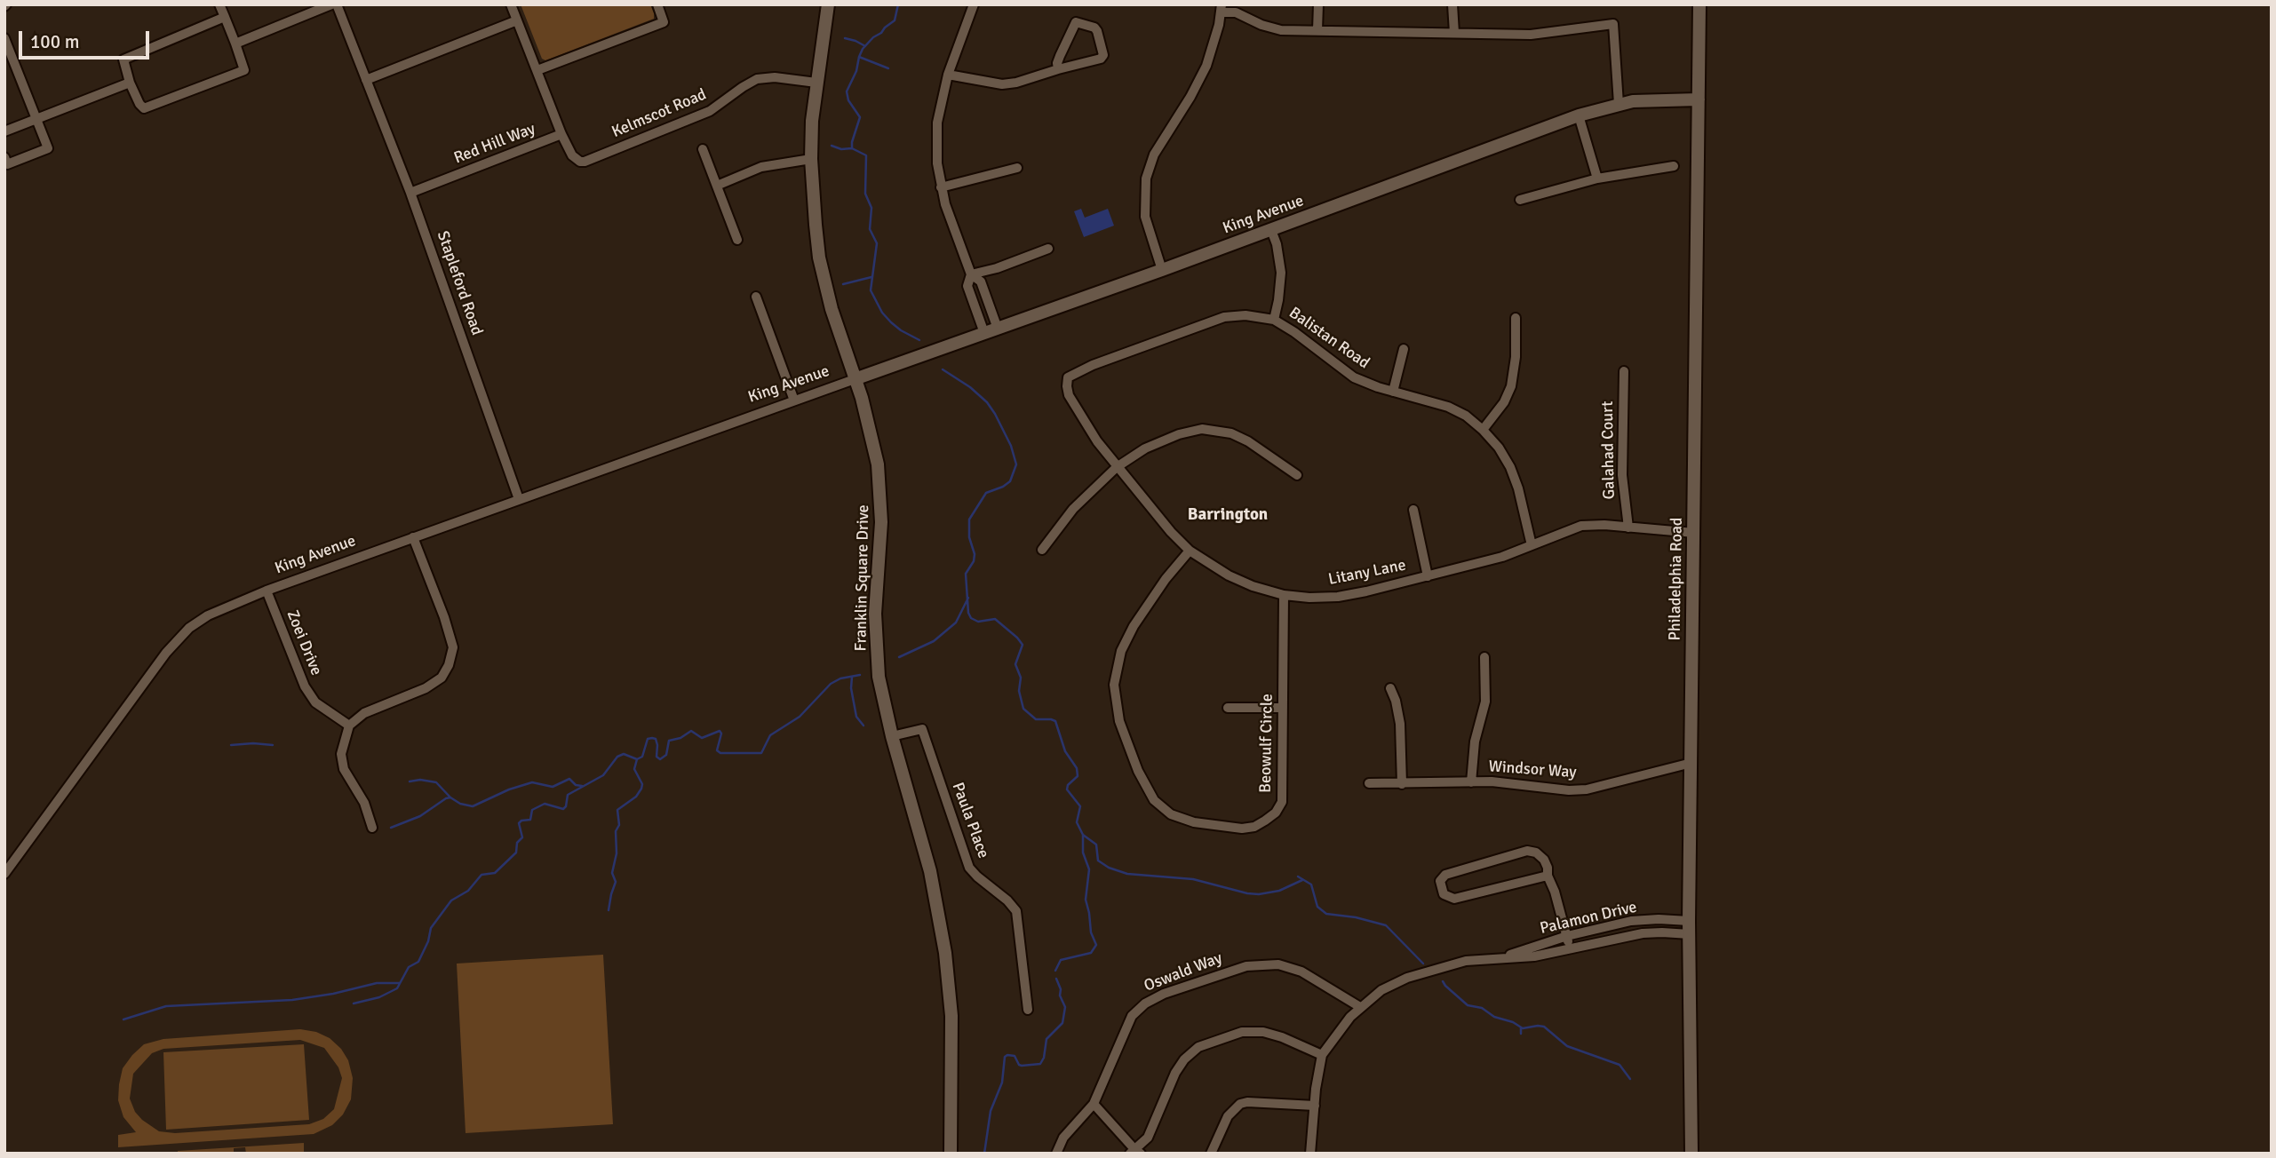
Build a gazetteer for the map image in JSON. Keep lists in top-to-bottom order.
{
  "streets": {
    "street": [
      "Kelmscot Road",
      "Red Hill Way",
      "King Avenue",
      "Stapleford Road",
      "Balistan Road",
      "Galahad Court",
      "Litany Lane",
      "Franklin Square Drive",
      "Philadelphia Road",
      "Zoei Drive",
      "Beowulf Circle",
      "Windsor Way",
      "Paula Place",
      "Palamon Drive",
      "Oswald Way"
    ]
  },
  "crossings": [
    ["Kelmscot Road", "Red Hill Way"],
    ["Kelmscot Road", "Franklin Square Drive"],
    ["Red Hill Way", "Stapleford Road"],
    ["King Avenue", "Stapleford Road"],
    ["King Avenue", "Franklin Square Drive"],
    ["King Avenue", "Philadelphia Road"],
    ["King Avenue", "Zoei Drive"],
    ["Balistan Road", "Litany Lane"],
    ["Galahad Court", "Litany Lane"],
    ["Litany Lane", "Philadelphia Road"],
    ["Litany Lane", "Beowulf Circle"],
    ["Franklin Square Drive", "Paula Place"],
    ["Philadelphia Road", "Windsor Way"],
    ["Philadelphia Road", "Palamon Drive"],
    ["Palamon Drive", "Oswald Way"]
  ],
  "districts": ["Barrington"],
  "scale_bar": "100 m"
}
